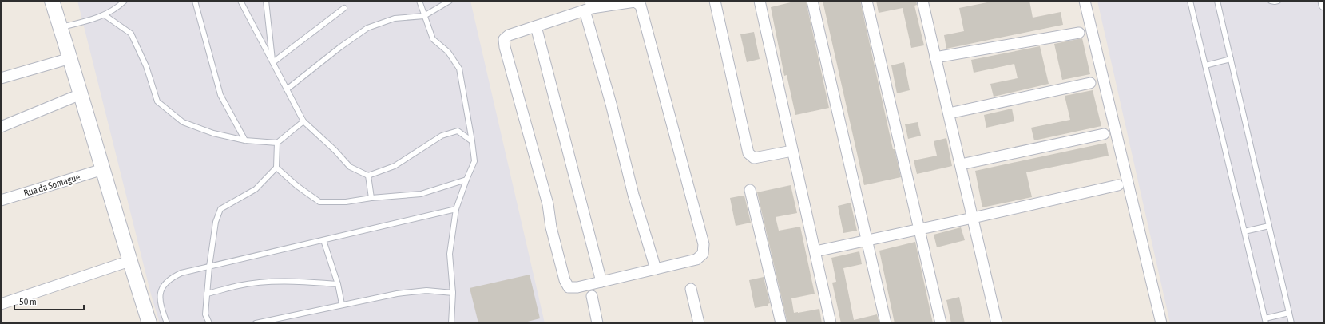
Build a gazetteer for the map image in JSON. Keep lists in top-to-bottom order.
{
  "streets": {
    "street": ["Rua da Somague"]
  },
  "scale_bar": "50 m"
}
